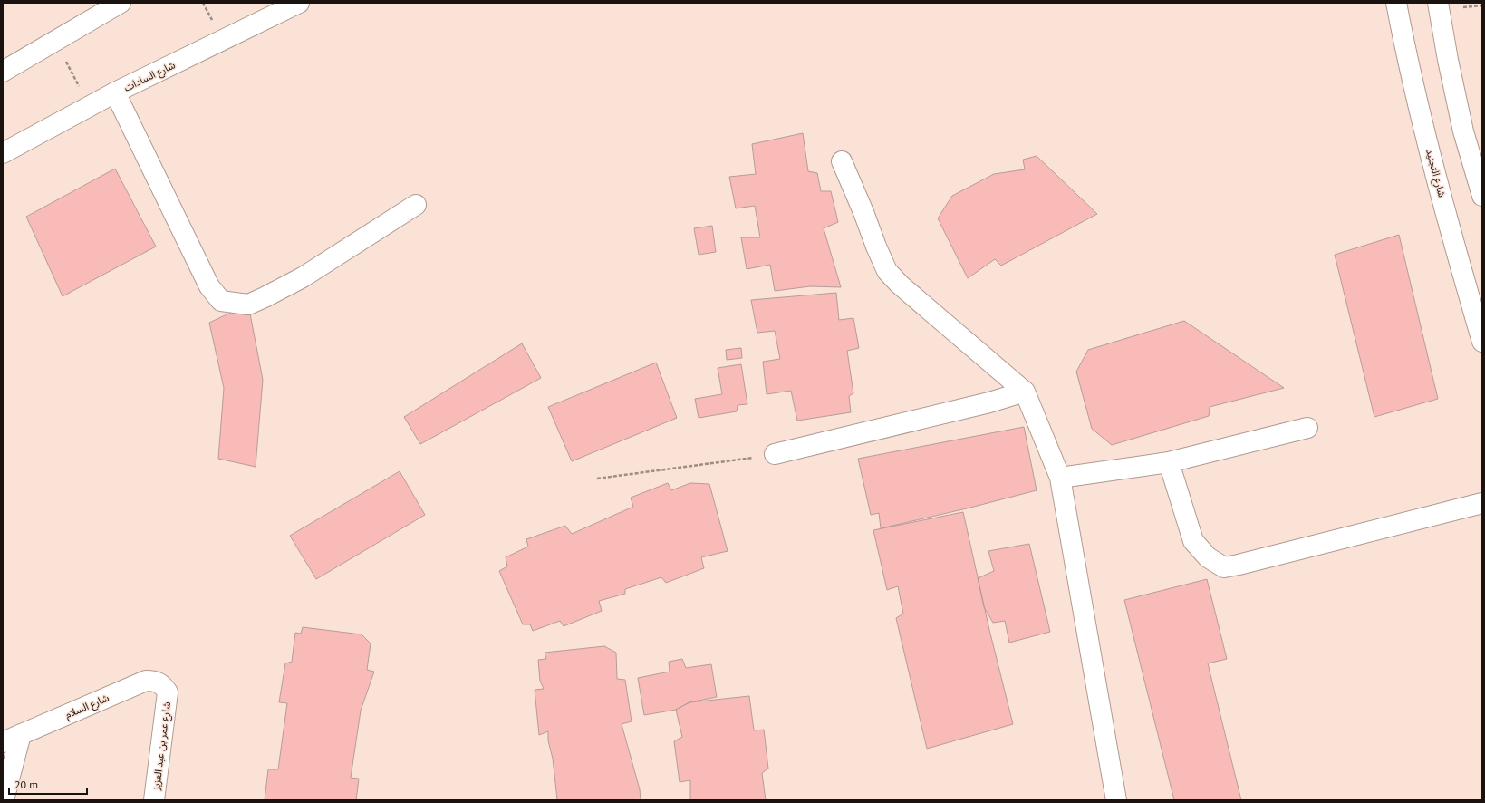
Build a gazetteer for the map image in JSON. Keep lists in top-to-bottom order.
{
  "streets": {
    "main road": [
      "شارع السادات",
      "شارع التجنيد",
      "شارع السلام",
      "شارع عمر بن عبد العزيز"
    ]
  },
  "crossings": [
    ["شارع السلام", "شارع عمر بن عبد العزيز"]
  ],
  "scale_bar": "20 m"
}
